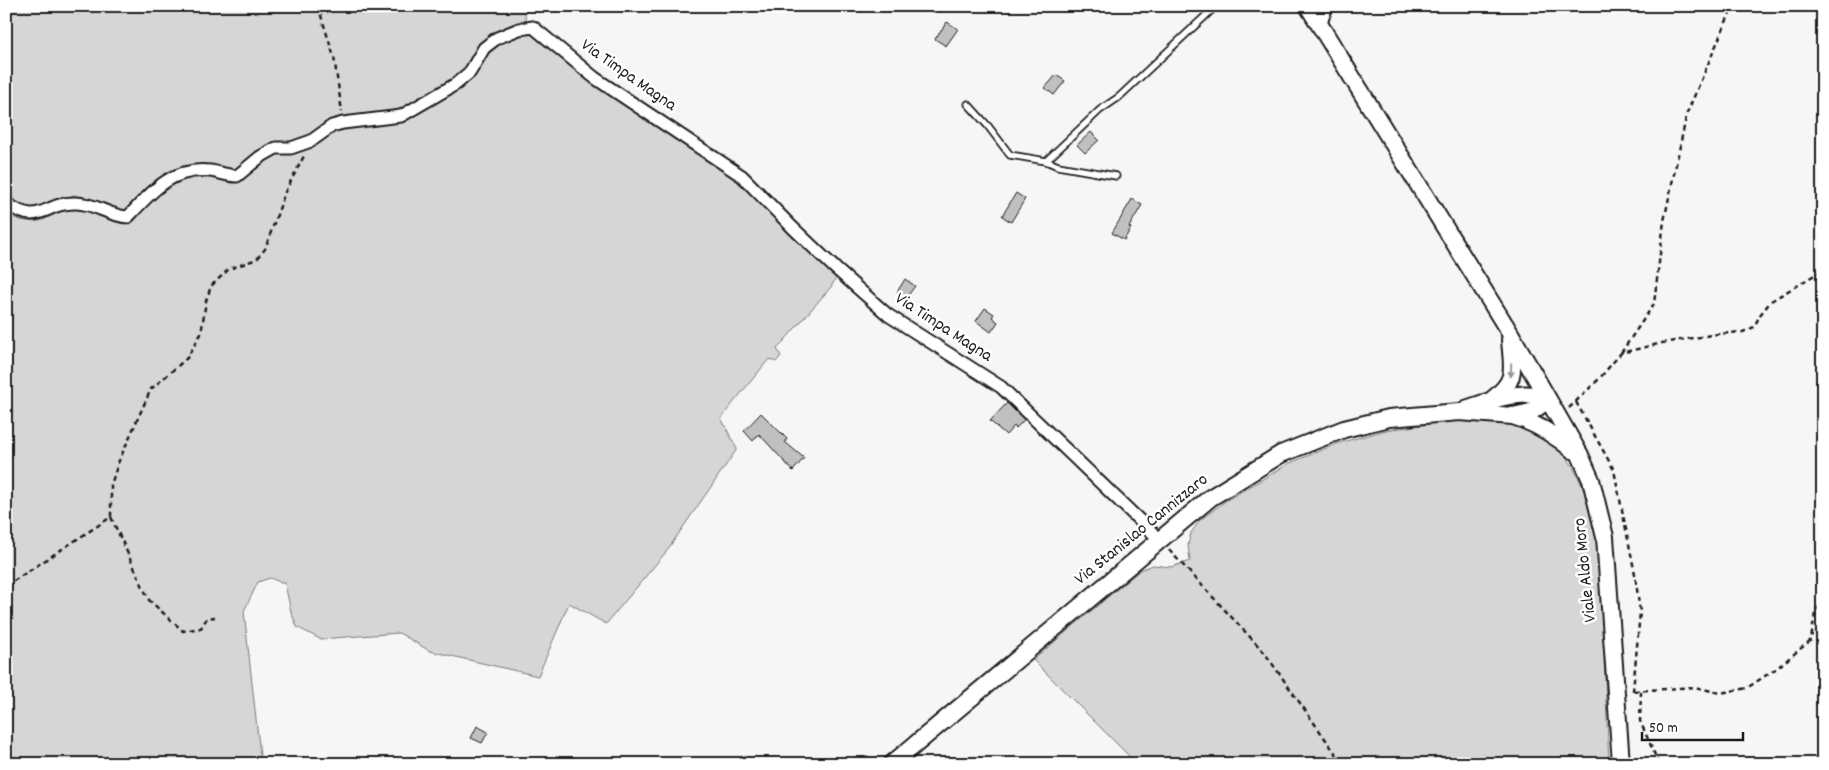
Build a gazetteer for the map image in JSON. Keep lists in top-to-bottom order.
{
  "streets": {
    "street": ["Via Timpa Magna", "Via Stanislao Cannizzaro", "Viale Aldo Moro"]
  },
  "crossings": [
    ["Via Timpa Magna", "Via Stanislao Cannizzaro"]
  ],
  "scale_bar": "50 m"
}
